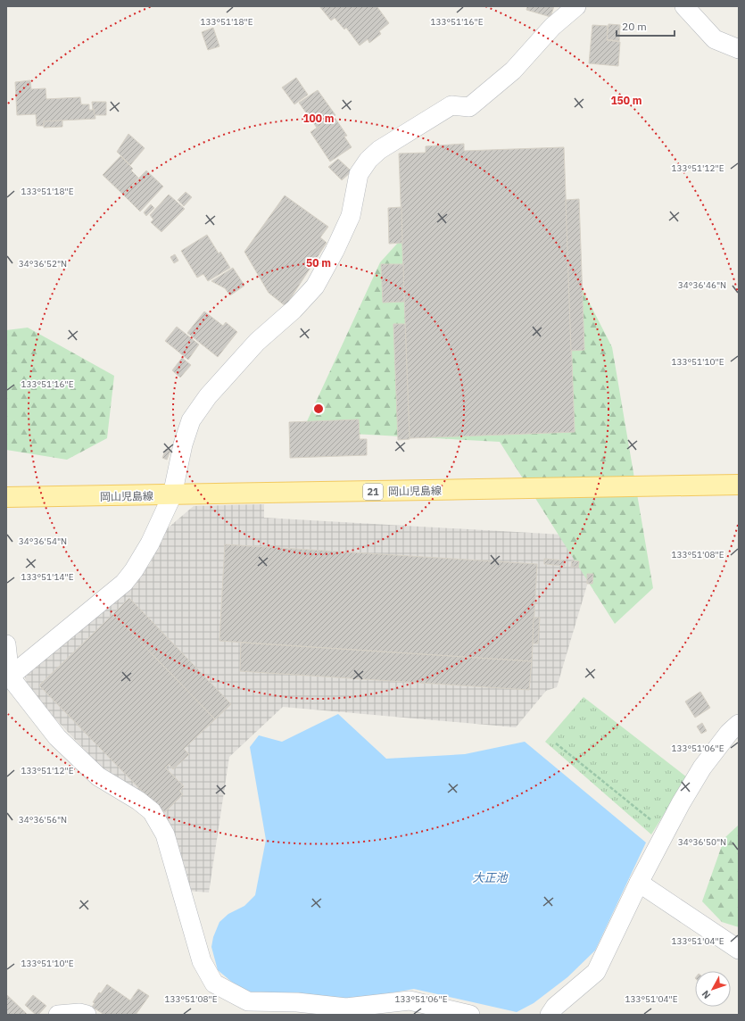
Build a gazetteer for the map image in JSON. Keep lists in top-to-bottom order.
{
  "streets": {
    "main road": ["岡山児島線", "21"]
  },
  "water": ["大正池"],
  "scale_bar": "20 m",
  "north": "bottom left",
  "coordinates": [
    "133°51'18\"E",
    "133°51'16\"E",
    "133°51'12\"E",
    "34°36'52\"N",
    "34°36'46\"N",
    "133°51'10\"E",
    "34°36'54\"N",
    "133°51'08\"E",
    "133°51'14\"E",
    "133°51'06\"E",
    "34°36'56\"N",
    "34°36'50\"N",
    "133°51'04\"E"
  ],
  "rings": ["150 m", "100 m", "50 m"]
}
